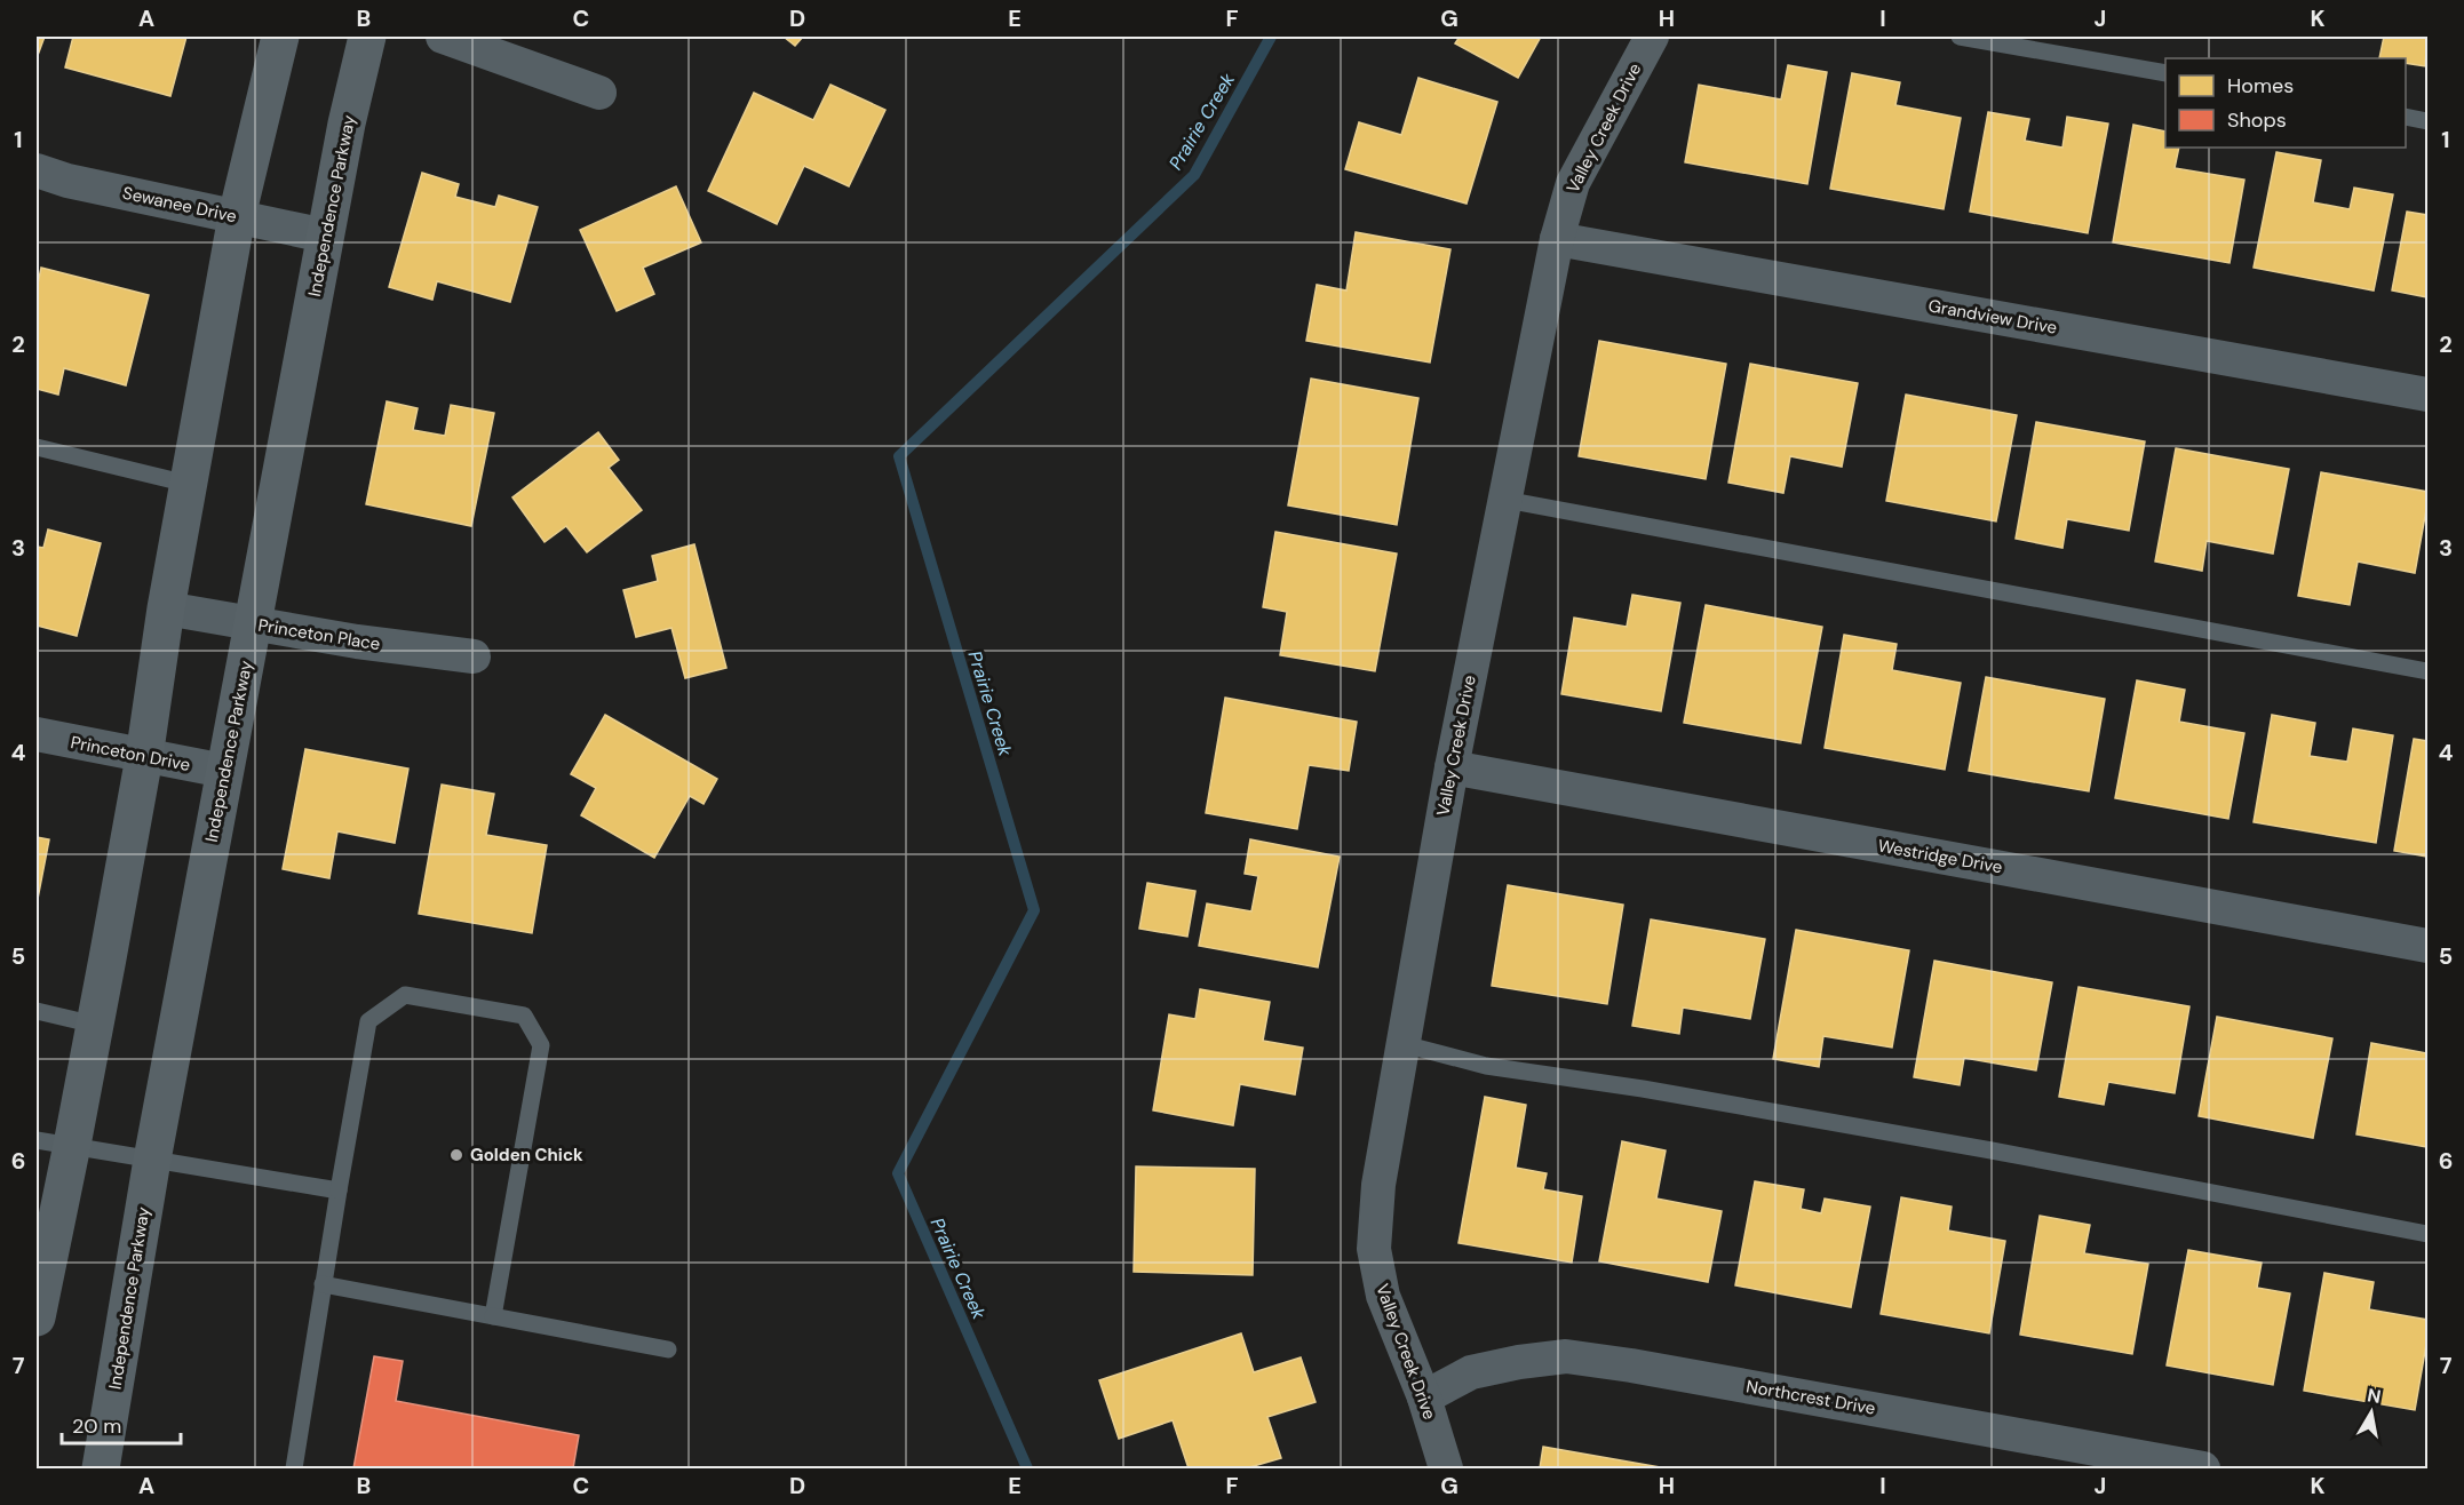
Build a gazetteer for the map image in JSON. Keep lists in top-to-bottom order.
{
  "streets": {
    "main road": ["Independence Parkway"],
    "street": [
      "Valley Creek Drive",
      "Sewanee Drive",
      "Grandview Drive",
      "Princeton Place",
      "Princeton Drive",
      "Westridge Drive",
      "Northcrest Drive"
    ]
  },
  "crossings": [
    ["Valley Creek Drive", "Grandview Drive"],
    ["Valley Creek Drive", "Westridge Drive"],
    ["Valley Creek Drive", "Northcrest Drive"],
    ["Sewanee Drive", "Independence Parkway"],
    ["Independence Parkway", "Princeton Place"],
    ["Independence Parkway", "Princeton Drive"]
  ],
  "water": ["Prairie Creek"],
  "places": ["Golden Chick"],
  "legend": ["Homes", "Shops"],
  "scale_bar": "20 m",
  "north": "top",
  "grid": {
    "columns": [
      "A",
      "B",
      "C",
      "D",
      "E",
      "F",
      "G",
      "H",
      "I",
      "J",
      "K"
    ],
    "rows": [
      "1",
      "2",
      "3",
      "4",
      "5",
      "6",
      "7"
    ]
  }
}
